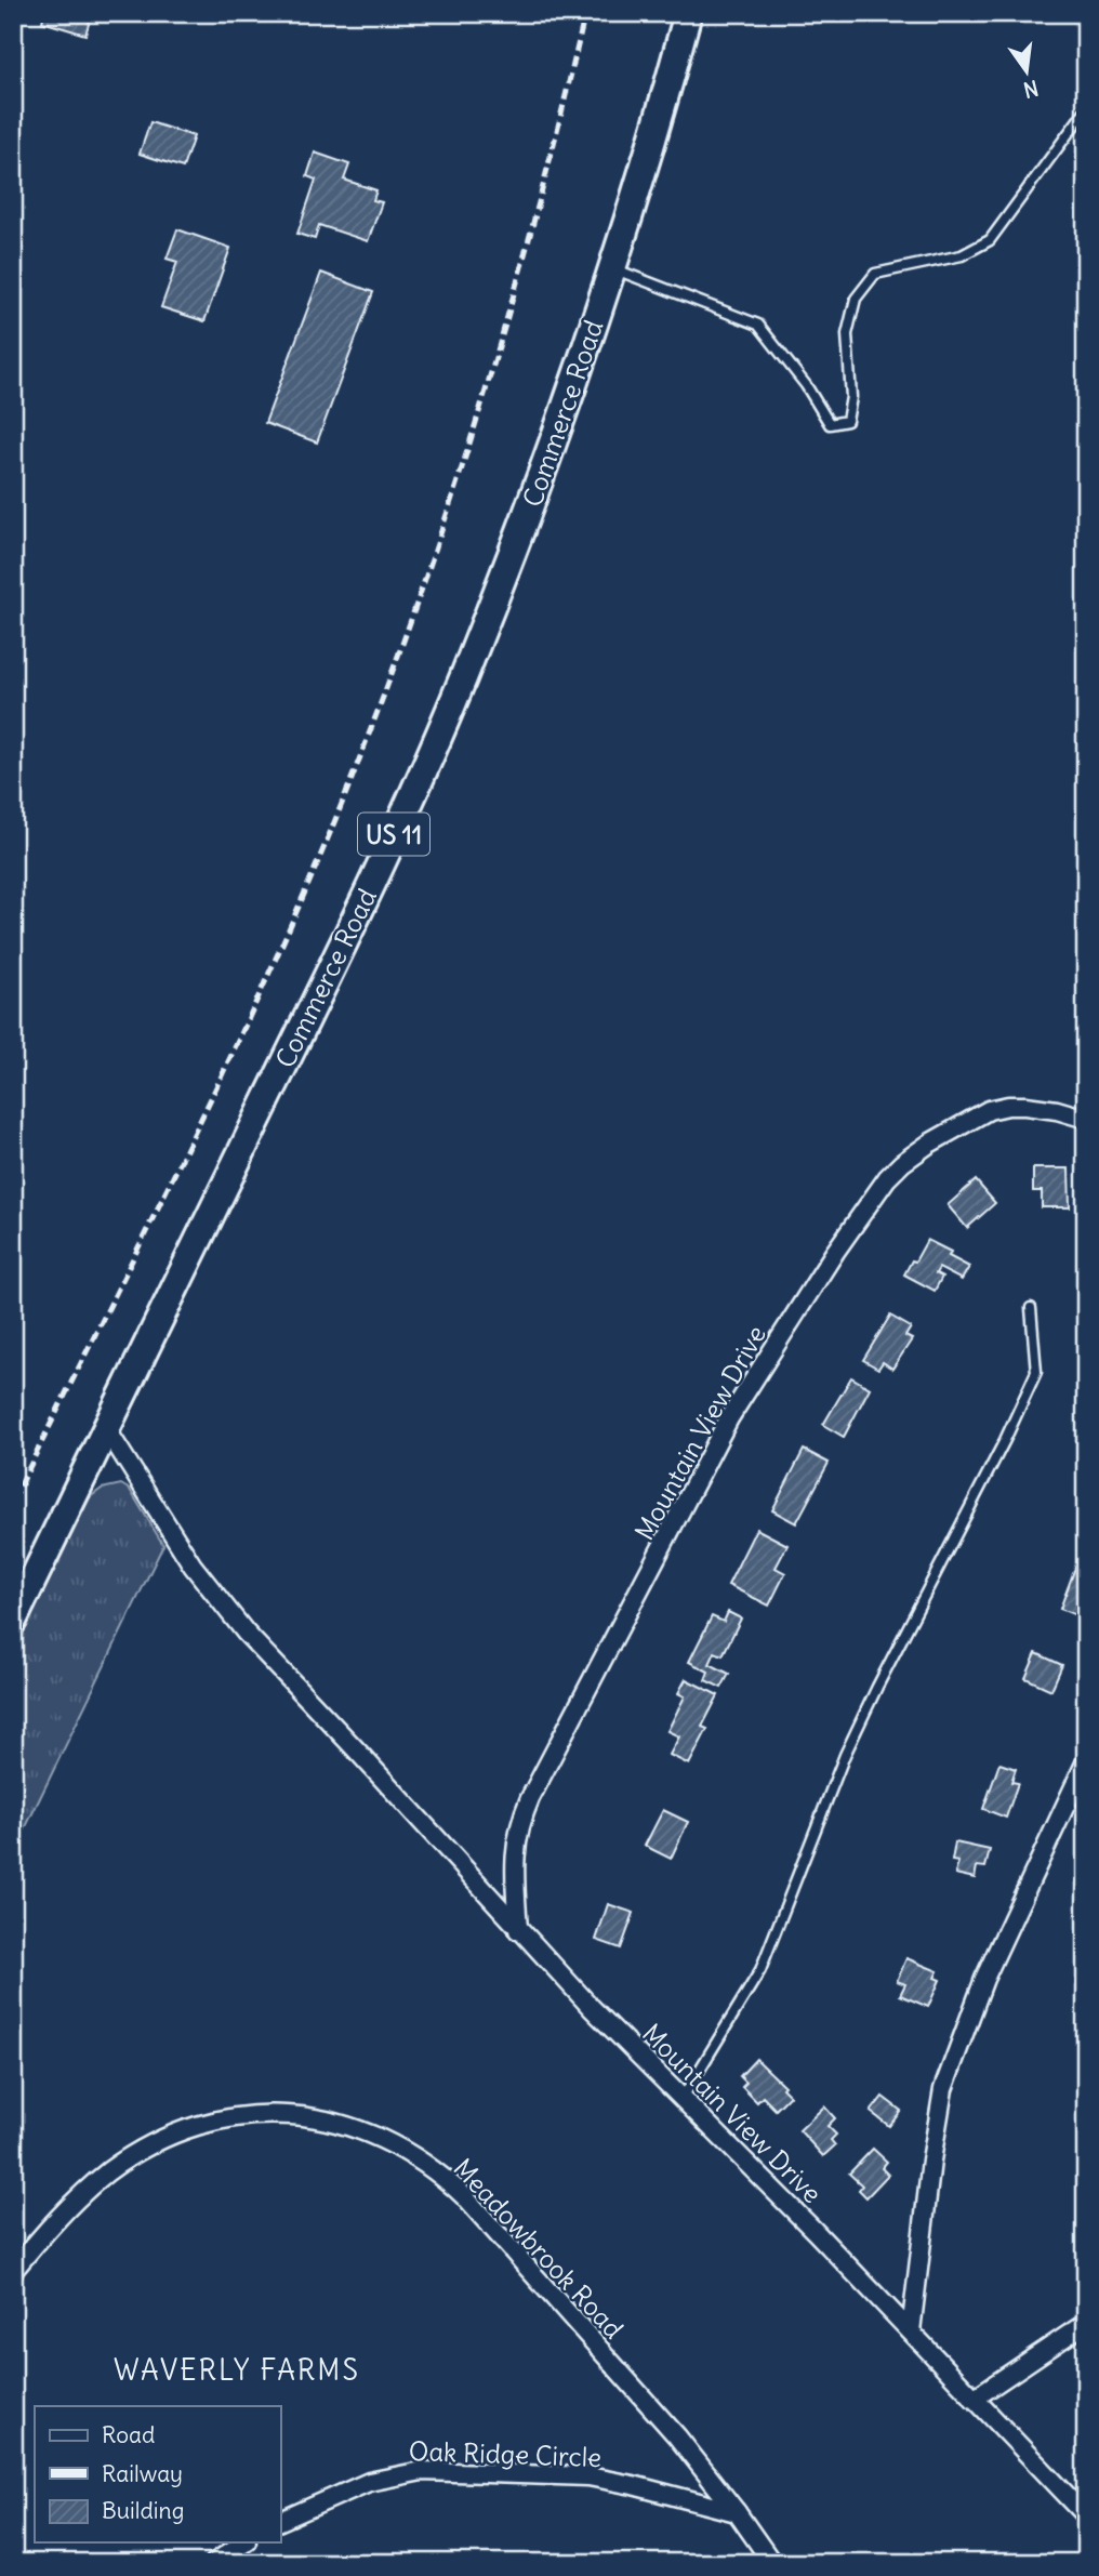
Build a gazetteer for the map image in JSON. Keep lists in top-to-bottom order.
{
  "streets": {
    "main road": ["Commerce Road", "US 11"],
    "street": ["Mountain View Drive", "Meadowbrook Road", "Oak Ridge Circle"]
  },
  "crossings": [
    ["Commerce Road", "Mountain View Drive"],
    ["Meadowbrook Road", "Oak Ridge Circle"]
  ],
  "districts": ["WAVERLY FARMS"],
  "legend": ["Road", "Railway", "Building"],
  "north": "bottom"
}
